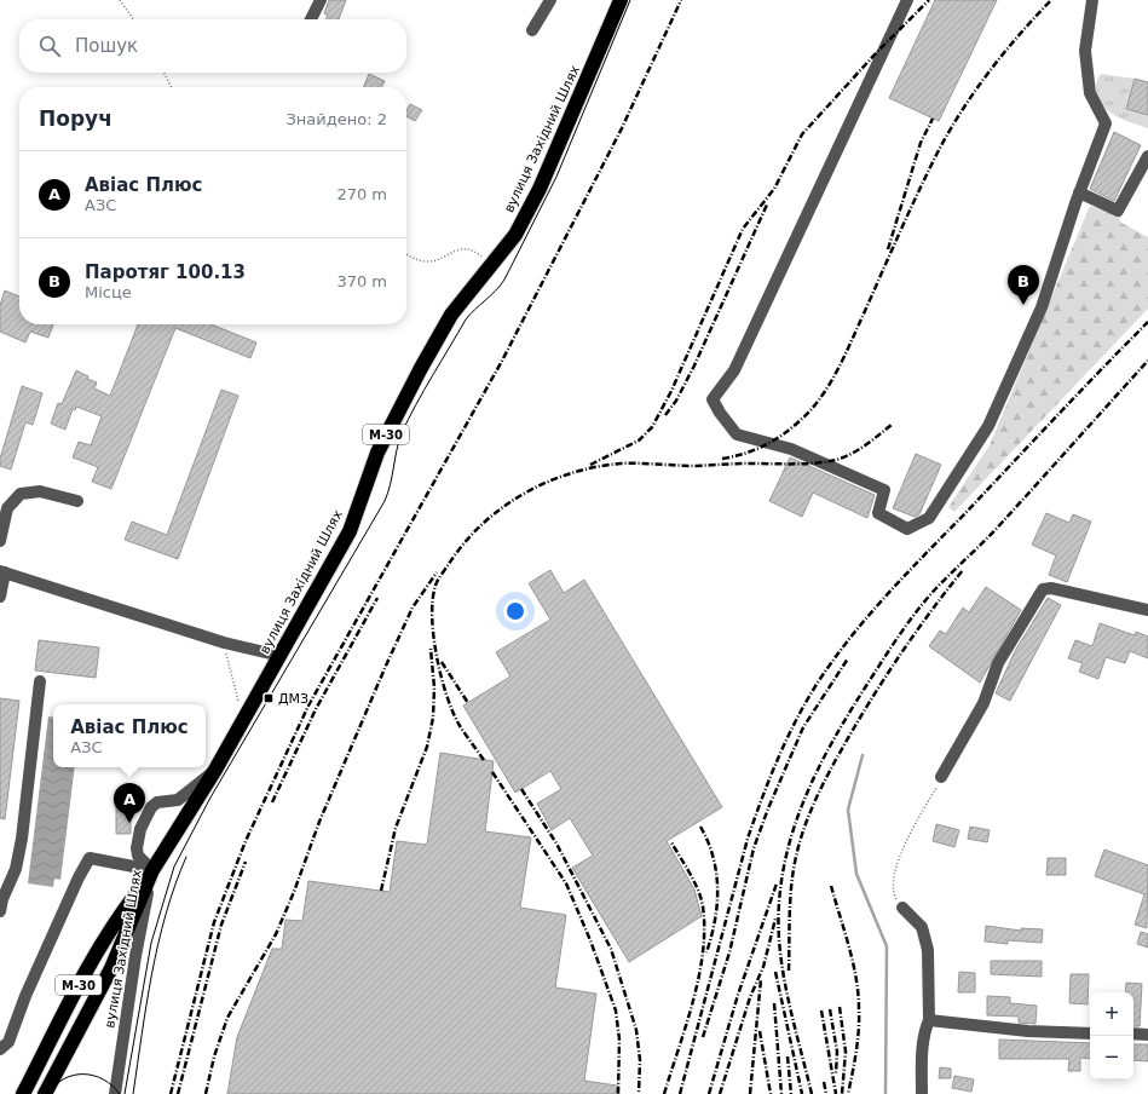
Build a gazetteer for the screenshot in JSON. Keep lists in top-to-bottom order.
{
  "streets": {
    "highway": ["вулиця Західний Шлях", "М-30"]
  },
  "crossings": [
    ["вулиця Західний Шлях", "М-30"]
  ],
  "places": {
    "transit": ["ДМЗ"]
  },
  "page": {
    "search": "Пошук",
    "heading": ["Поруч", "Знайдено: 2"],
    "list": [
      {
        "mark": "A",
        "name": "Авіас Плюс",
        "note": "АЗС",
        "value": "270 m"
      },
      {
        "mark": "B",
        "name": "Паротяг 100.13",
        "note": "Місце",
        "value": "370 m"
      }
    ],
    "pins": ["B", "A"],
    "popup": ["Авіас Плюс", "АЗС"],
    "map_buttons": ["+", "−"]
  }
}
